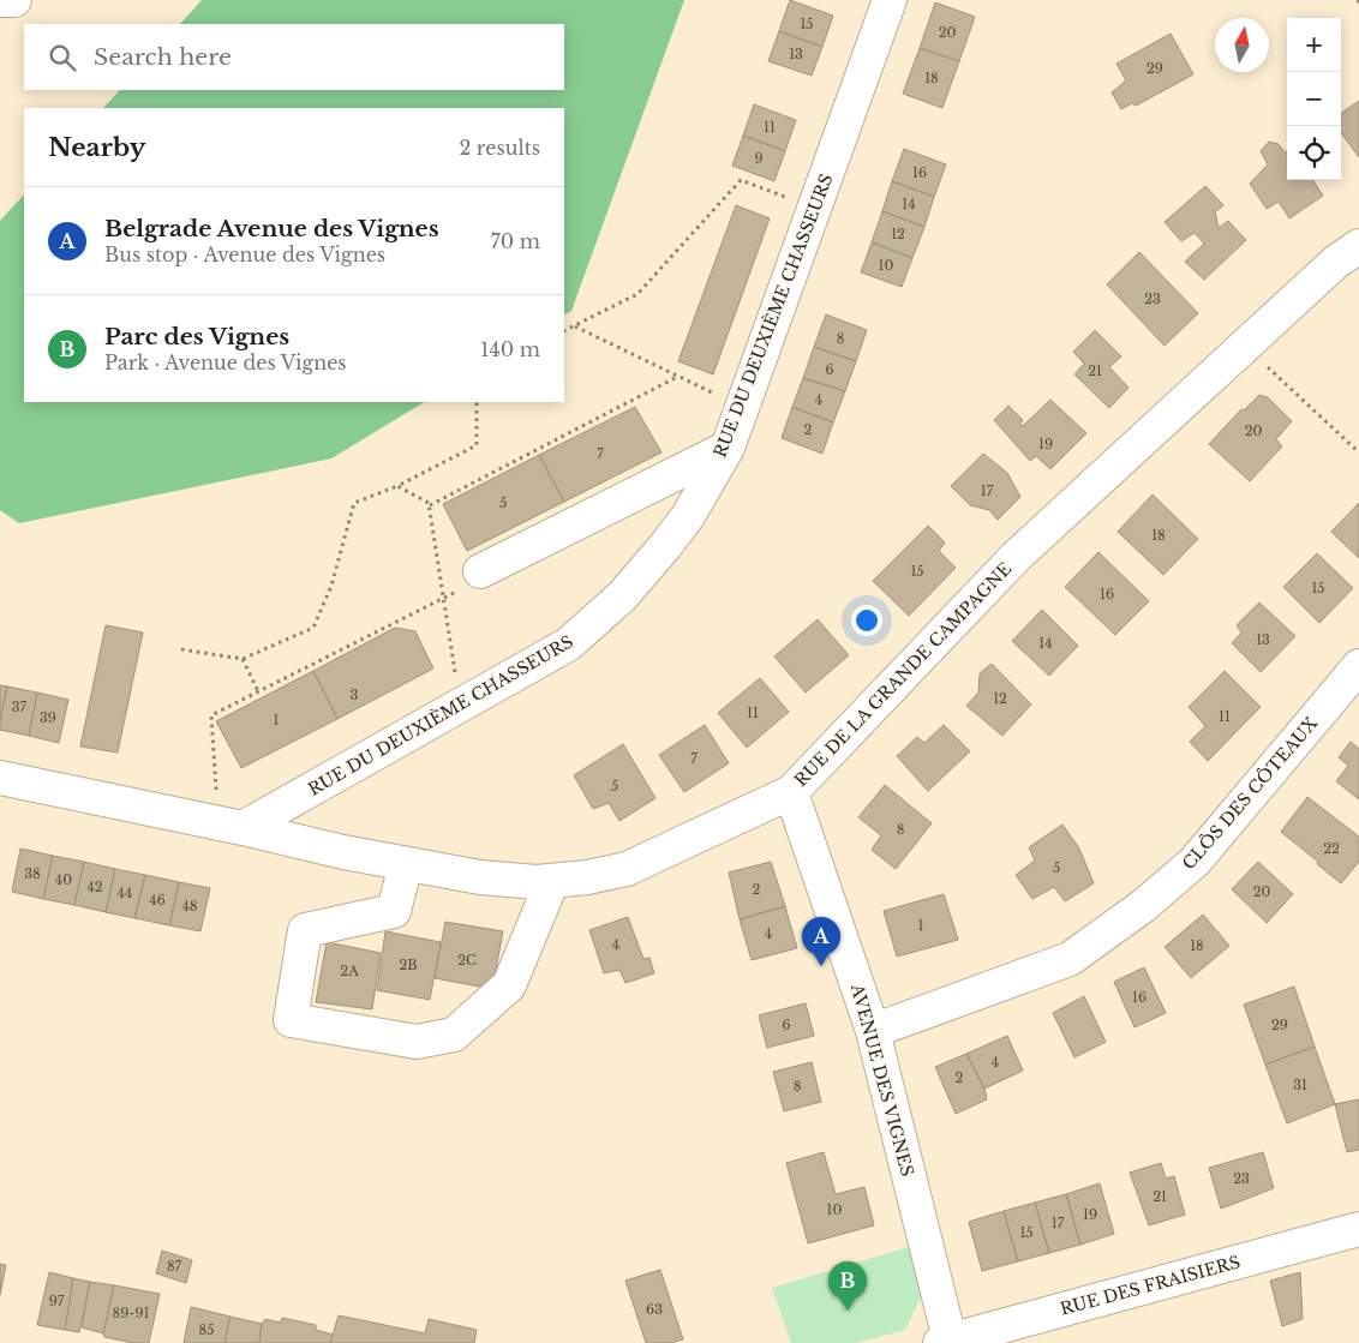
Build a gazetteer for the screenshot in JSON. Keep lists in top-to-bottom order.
{
  "streets": {
    "street": [
      "RUE DU DEUXIÈME CHASSEURS",
      "RUE DE LA GRANDE CAMPAGNE",
      "CLÔS DES CÔTEAUX",
      "AVENUE DES VIGNES",
      "RUE DES FRAISIERS"
    ]
  },
  "crossings": [
    ["RUE DU DEUXIÈME CHASSEURS", "RUE DE LA GRANDE CAMPAGNE"],
    ["RUE DE LA GRANDE CAMPAGNE", "AVENUE DES VIGNES"],
    ["CLÔS DES CÔTEAUX", "AVENUE DES VIGNES"],
    ["AVENUE DES VIGNES", "RUE DES FRAISIERS"]
  ],
  "house_numbers": [
    "15",
    "20",
    "13",
    "29",
    "18",
    "11",
    "9",
    "16",
    "14",
    "12",
    "10",
    "23",
    "8",
    "6",
    "21",
    "4",
    "2",
    "20",
    "19",
    "7",
    "17",
    "5",
    "18",
    "15",
    "15",
    "16",
    "13",
    "14",
    "3",
    "12",
    "37",
    "11",
    "11",
    "39",
    "1",
    "7",
    "5",
    "8",
    "22",
    "5",
    "38",
    "40",
    "42",
    "2",
    "20",
    "44",
    "46",
    "48",
    "1",
    "4",
    "4",
    "18",
    "2C",
    "2B",
    "2A",
    "16",
    "6",
    "29",
    "4",
    "2",
    "31",
    "8",
    "23",
    "21",
    "10",
    "19",
    "17",
    "15",
    "87",
    "97",
    "63",
    "89-91",
    "85"
  ],
  "north": "top",
  "page": {
    "map_buttons": ["+", "−"],
    "search": "Search here",
    "heading": ["Nearby", "2 results"],
    "list": [
      {
        "mark": "A",
        "name": "Belgrade Avenue des Vignes",
        "note": "Bus stop · Avenue des Vignes",
        "value": "70 m"
      },
      {
        "mark": "B",
        "name": "Parc des Vignes",
        "note": "Park · Avenue des Vignes",
        "value": "140 m"
      }
    ],
    "pins": ["A", "B"]
  }
}
